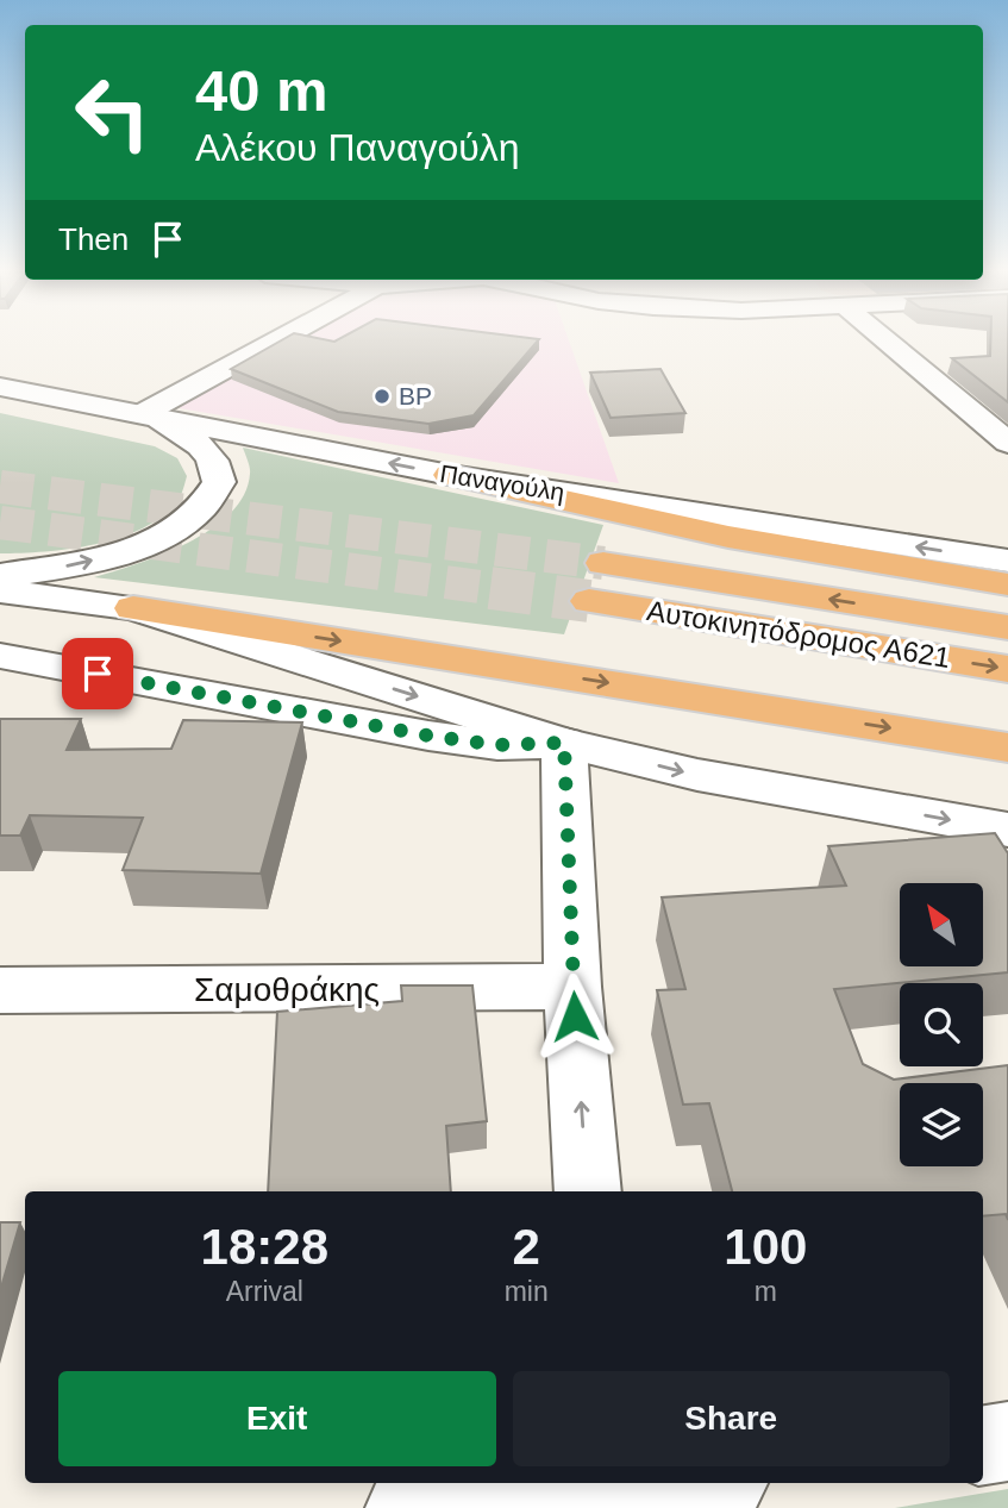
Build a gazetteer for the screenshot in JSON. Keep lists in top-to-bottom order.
{
  "streets": {
    "highway": ["Αυτοκινητόδρομος Α621"],
    "street": ["Παναγούλη", "Σαμοθράκης"]
  },
  "places": ["BP"],
  "north": "top left",
  "page": {
    "turn": ["40 m", "Αλέκου Παναγούλη"],
    "then": "Then",
    "eta": [
      "18:28",
      "Arrival",
      "2",
      "min",
      "100",
      "m"
    ],
    "buttons": ["Exit", "Share"]
  }
}
